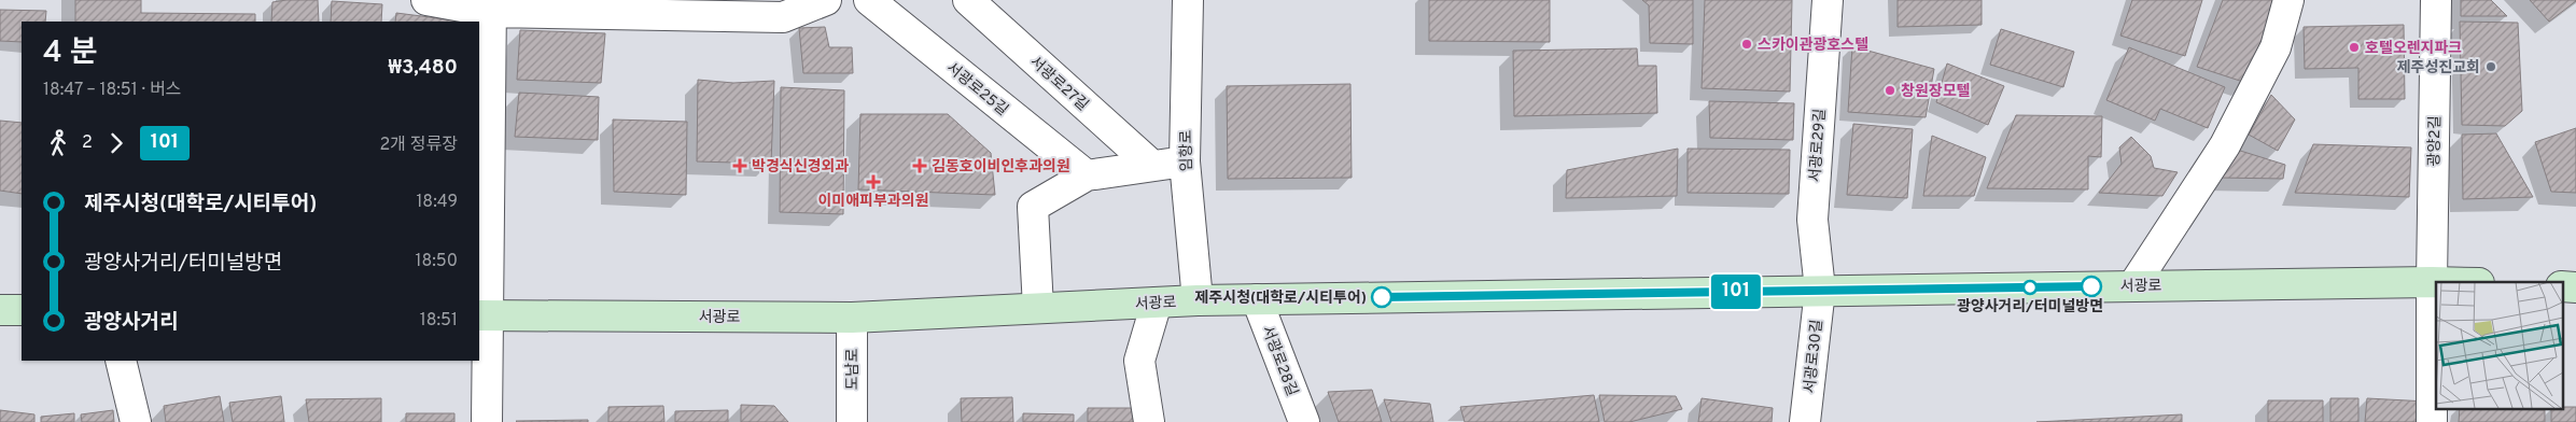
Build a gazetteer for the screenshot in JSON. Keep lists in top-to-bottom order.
{
  "streets": {
    "main road": ["서광로"],
    "street": [
      "서광로27길",
      "서광로25길",
      "광양2길",
      "서광로29길",
      "임항로",
      "서광로30길",
      "서광로28길",
      "도남로"
    ]
  },
  "crossings": [
    ["광양2길", "서광로"],
    ["서광로29길", "서광로"],
    ["서광로29길", "서광로30길"],
    ["임항로", "서광로"],
    ["서광로", "서광로30길"],
    ["서광로", "서광로28길"],
    ["서광로", "도남로"]
  ],
  "places": {
    "other": [
      "스카이관광호스텔",
      "호텔오렌지파크",
      "제주성진교회",
      "창원장모텔",
      "광양사거리/터미널방면",
      "제주시청(대학로/시티투어)"
    ],
    "health": ["박경식신경외과", "김동호이비인후과의원", "이미애피부과의원"]
  },
  "lines": ["bus line 101"],
  "page": {
    "on_map": "101",
    "heading": ["4 분", "18:47 – 18:51 · 버스", "₩3,480"],
    "legs": ["2", "101", "2개 정류장"],
    "list": [
      {
        "name": "제주시청(대학로/시티투어)",
        "value": "18:49"
      },
      {
        "name": "광양사거리/터미널방면",
        "value": "18:50"
      },
      {
        "name": "광양사거리",
        "value": "18:51"
      }
    ]
  }
}
